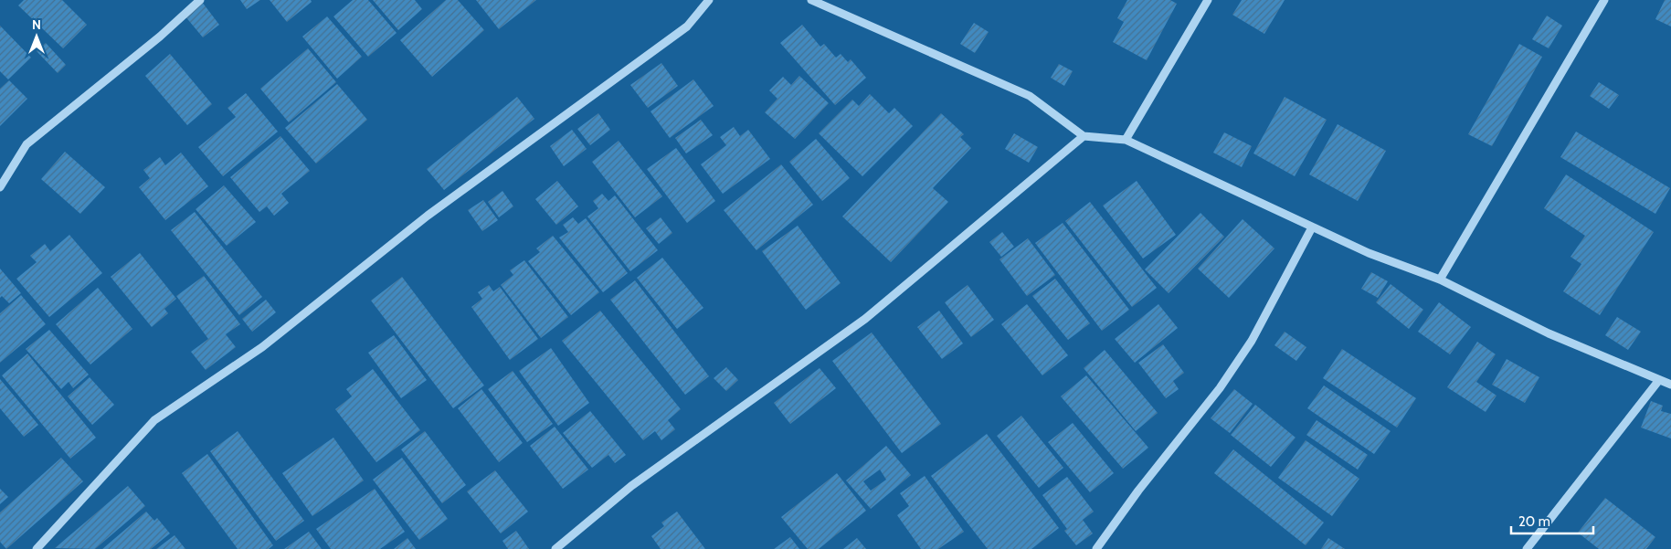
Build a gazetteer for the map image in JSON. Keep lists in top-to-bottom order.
{
  "scale_bar": "20 m",
  "north": "top"
}
